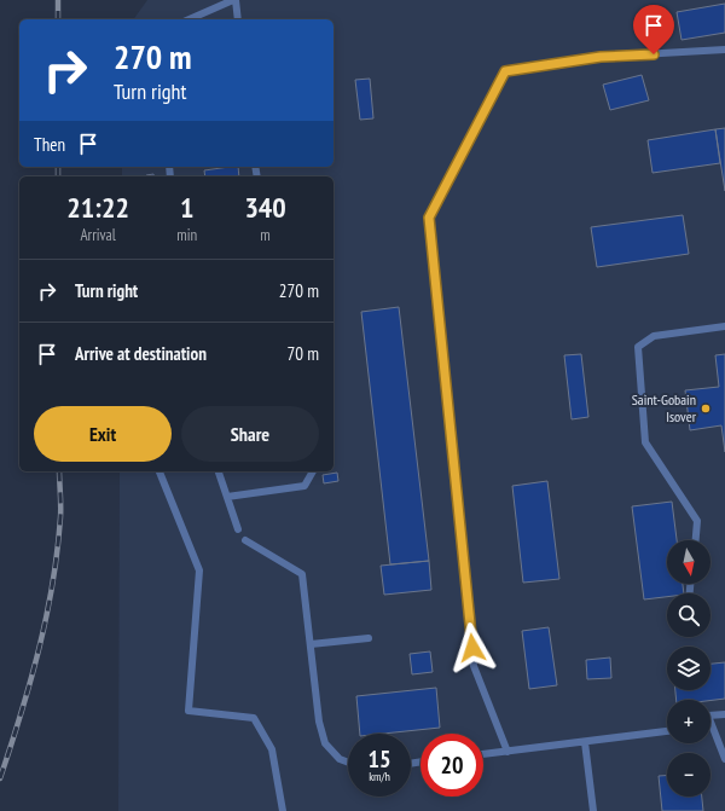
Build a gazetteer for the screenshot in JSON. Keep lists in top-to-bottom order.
{
  "places": ["Saint-Gobain Isover"],
  "north": "bottom",
  "page": {
    "turn": ["270 m", "Turn right"],
    "then": "Then",
    "eta": [
      "21:22",
      "Arrival",
      "1",
      "min",
      "340",
      "m"
    ],
    "list": [
      {
        "name": "Turn right",
        "value": "270 m"
      },
      {
        "name": "Arrive at destination",
        "value": "70 m"
      }
    ],
    "buttons": ["Exit", "Share"],
    "map_buttons": ["+", "−"],
    "speed": "15 km/h",
    "limit": "20"
  }
}
